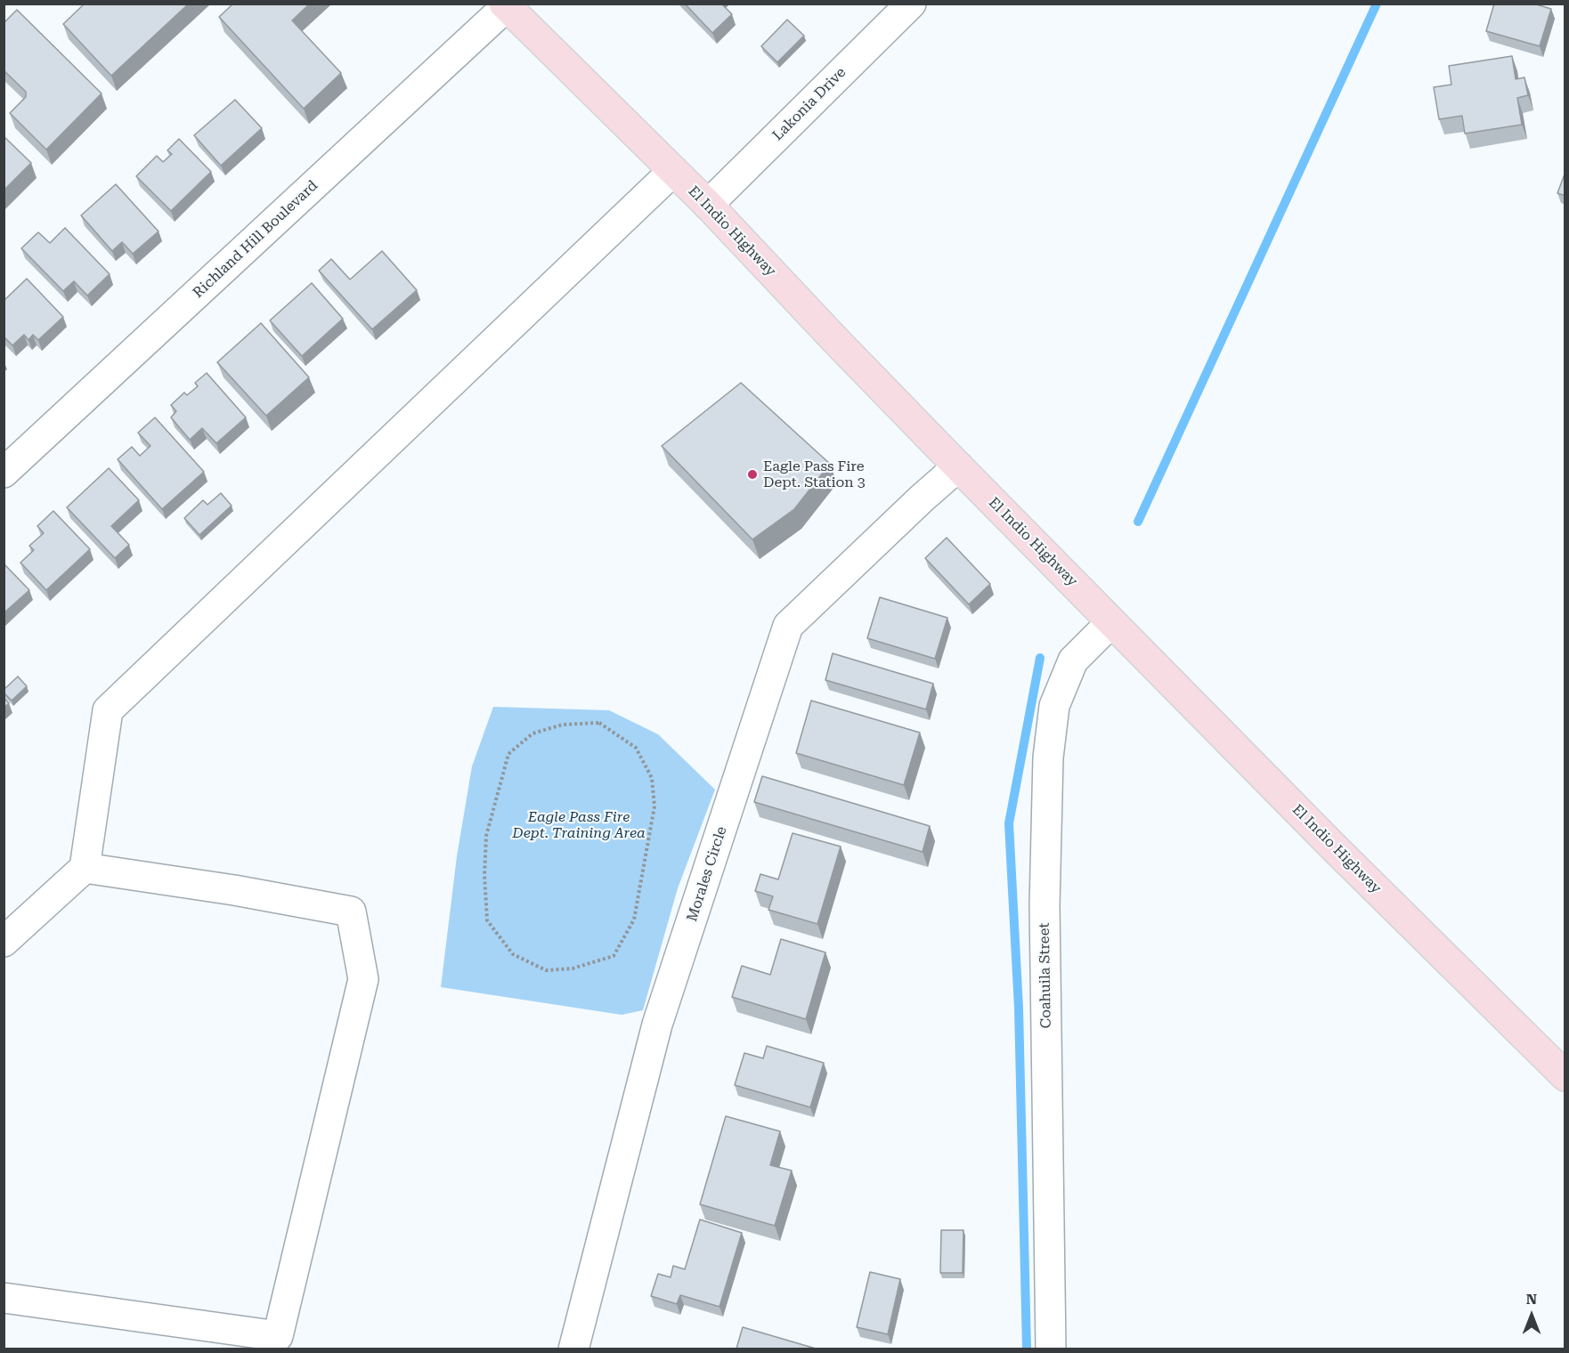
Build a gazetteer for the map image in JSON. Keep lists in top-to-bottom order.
{
  "streets": {
    "main road": ["El Indio Highway"],
    "street": [
      "Lakonia Drive",
      "Richland Hill Boulevard",
      "Morales Circle",
      "Coahuila Street"
    ]
  },
  "crossings": [
    ["Lakonia Drive", "El Indio Highway"],
    ["El Indio Highway", "Richland Hill Boulevard"],
    ["El Indio Highway", "Morales Circle"],
    ["El Indio Highway", "Coahuila Street"]
  ],
  "parks": ["Eagle Pass Fire Dept. Training Area"],
  "places": ["Eagle Pass Fire Dept. Station 3"],
  "north": "top"
}
